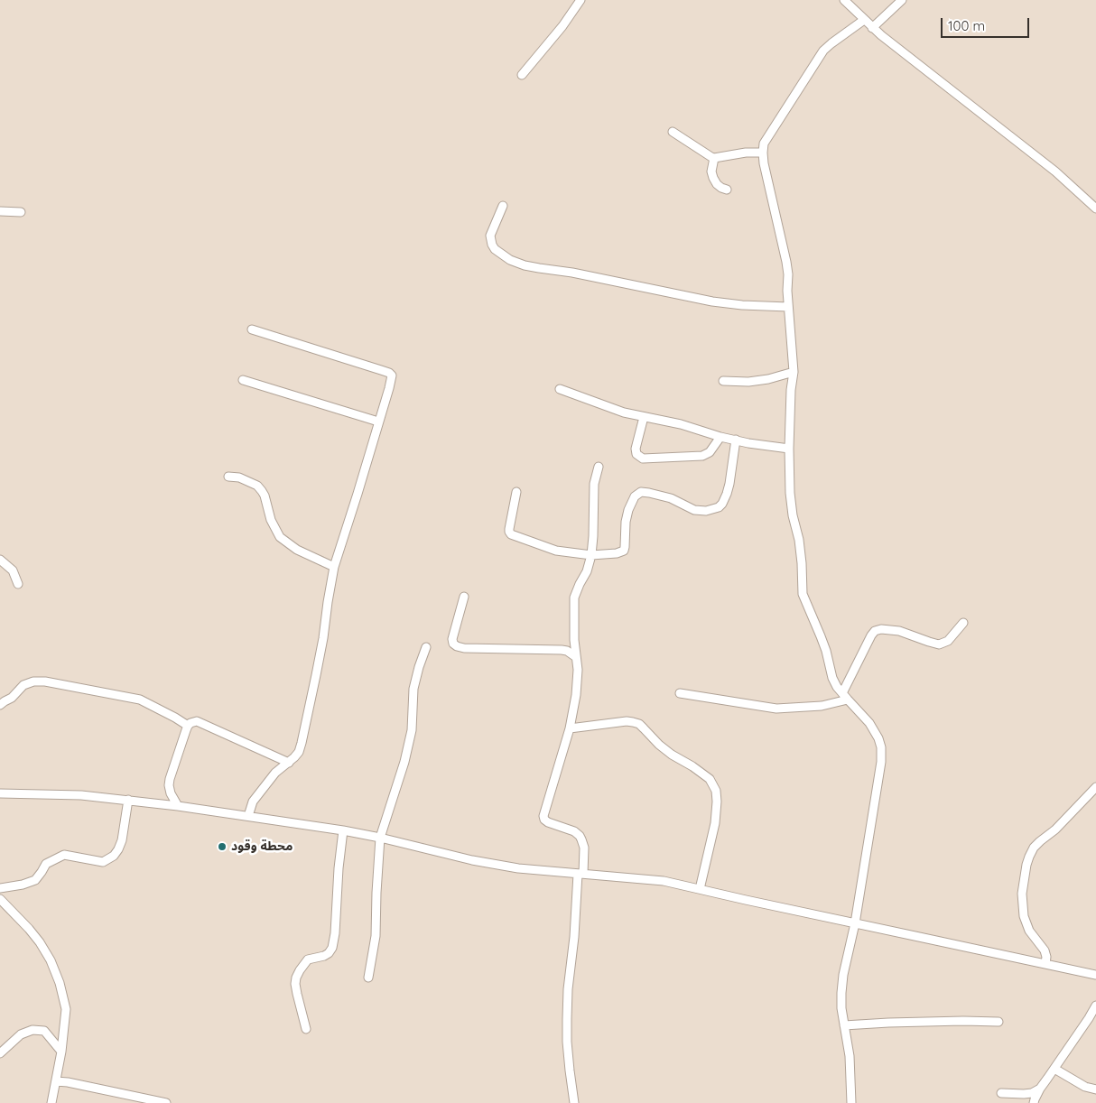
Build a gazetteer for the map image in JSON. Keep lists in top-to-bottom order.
{
  "places": ["محطة وقود"],
  "scale_bar": "100 m"
}
